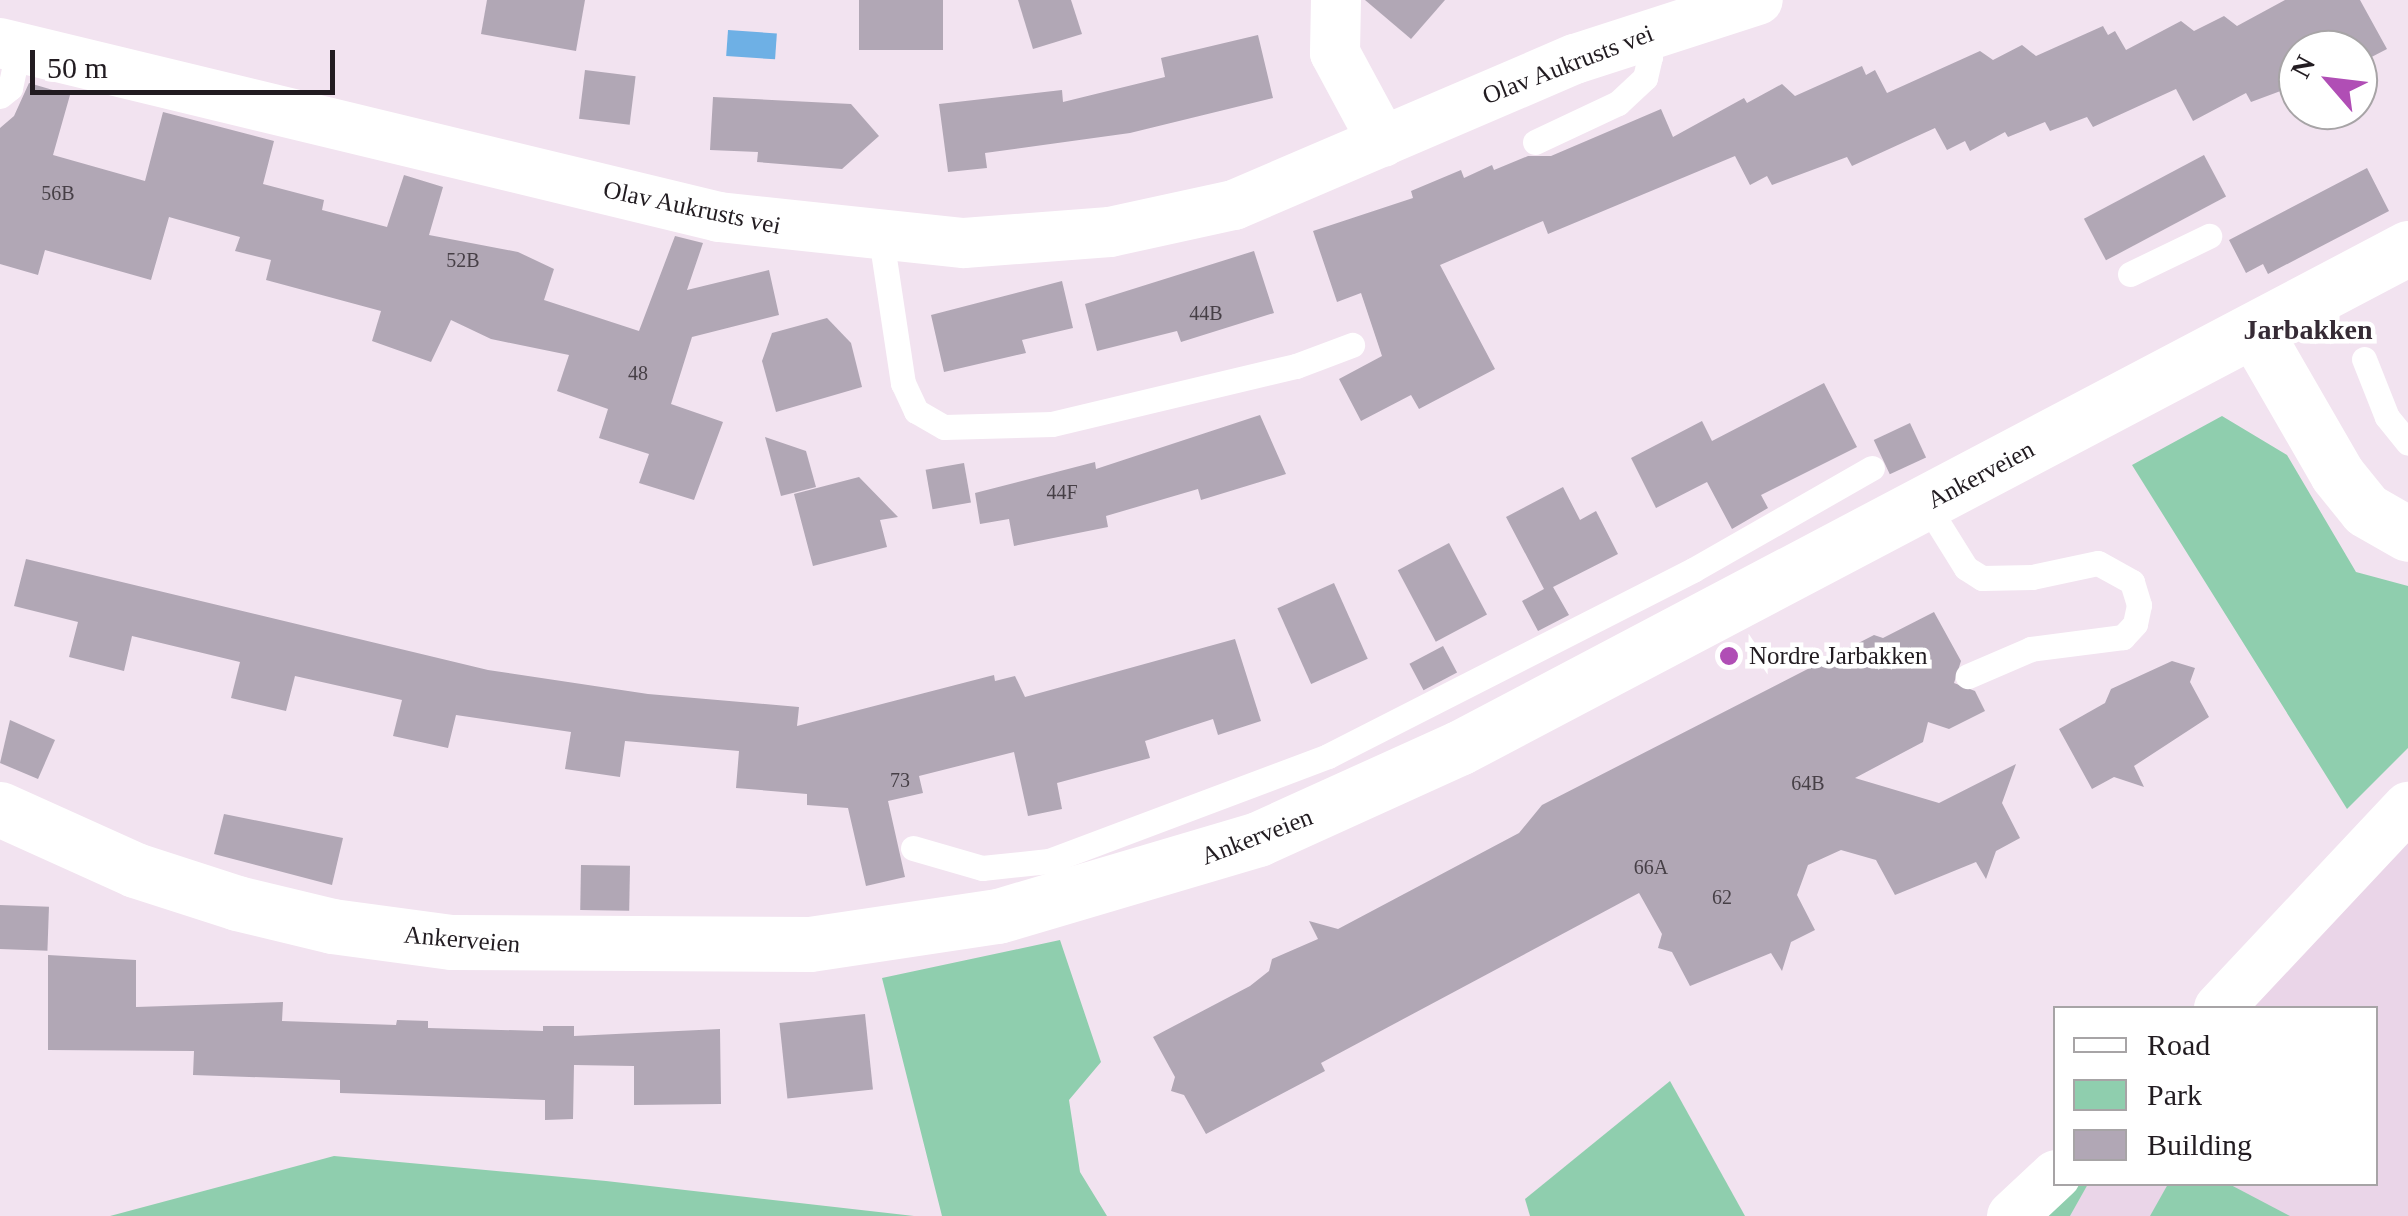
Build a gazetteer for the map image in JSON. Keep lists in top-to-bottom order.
{
  "streets": {
    "main road": ["Ankerveien"],
    "street": ["Olav Aukrusts vei"]
  },
  "districts": ["Jarbakken"],
  "places": ["Nordre Jarbakken"],
  "house_numbers": [
    "56B",
    "52B",
    "44B",
    "48",
    "44F",
    "73",
    "64B",
    "66A",
    "62"
  ],
  "legend": ["Road", "Park", "Building"],
  "scale_bar": "50 m",
  "north": "top left"
}
